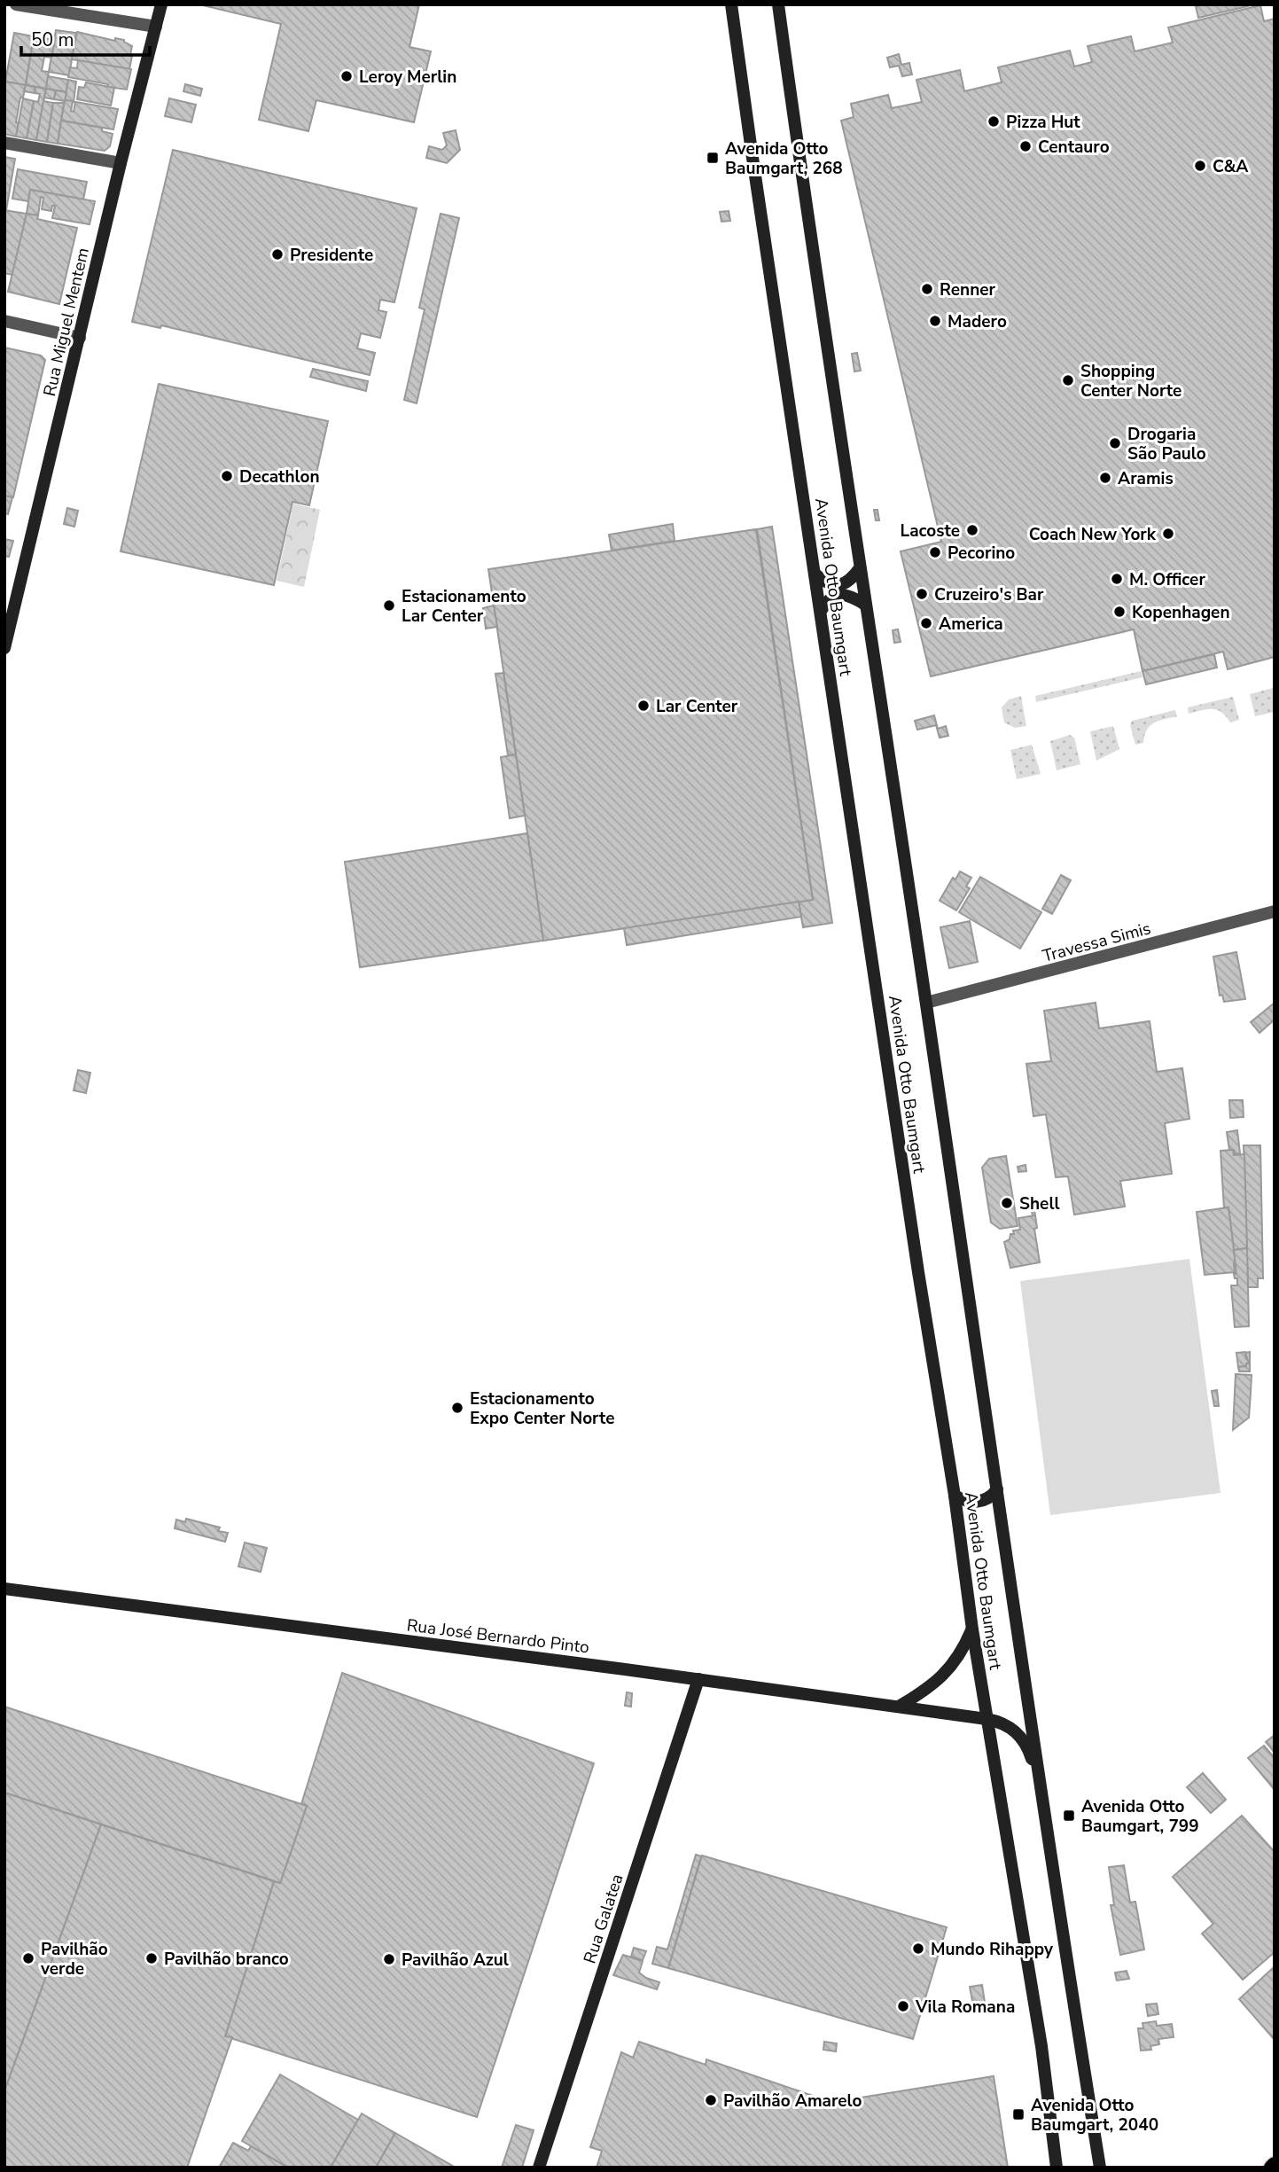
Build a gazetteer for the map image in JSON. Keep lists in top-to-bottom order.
{
  "streets": {
    "main road": [
      "Rua Miguel Mentem",
      "Avenida Otto Baumgart",
      "Rua José Bernardo Pinto",
      "Rua Galatea"
    ],
    "street": ["Travessa Simis"]
  },
  "crossings": [
    ["Avenida Otto Baumgart", "Travessa Simis"],
    ["Avenida Otto Baumgart", "Rua José Bernardo Pinto"],
    ["Rua José Bernardo Pinto", "Rua Galatea"]
  ],
  "places": {
    "other": [
      "Leroy Merlin",
      "Pizza Hut",
      "Centauro",
      "C&A",
      "Presidente",
      "Renner",
      "Madero",
      "Shopping Center Norte",
      "Drogaria São Paulo",
      "Decathlon",
      "Aramis",
      "Lacoste",
      "Coach New York",
      "Pecorino",
      "M. Officer",
      "Cruzeiro's Bar",
      "Estacionamento Lar Center",
      "Kopenhagen",
      "America",
      "Lar Center",
      "Shell",
      "Estacionamento Expo Center Norte",
      "Mundo Rihappy",
      "Pavilhão verde",
      "Pavilhão branco",
      "Pavilhão Azul",
      "Vila Romana",
      "Pavilhão Amarelo"
    ],
    "transit": ["Avenida Otto Baumgart, 268", "Avenida Otto Baumgart, 799", "Avenida Otto Baumgart, 2040"]
  },
  "scale_bar": "50 m"
}
